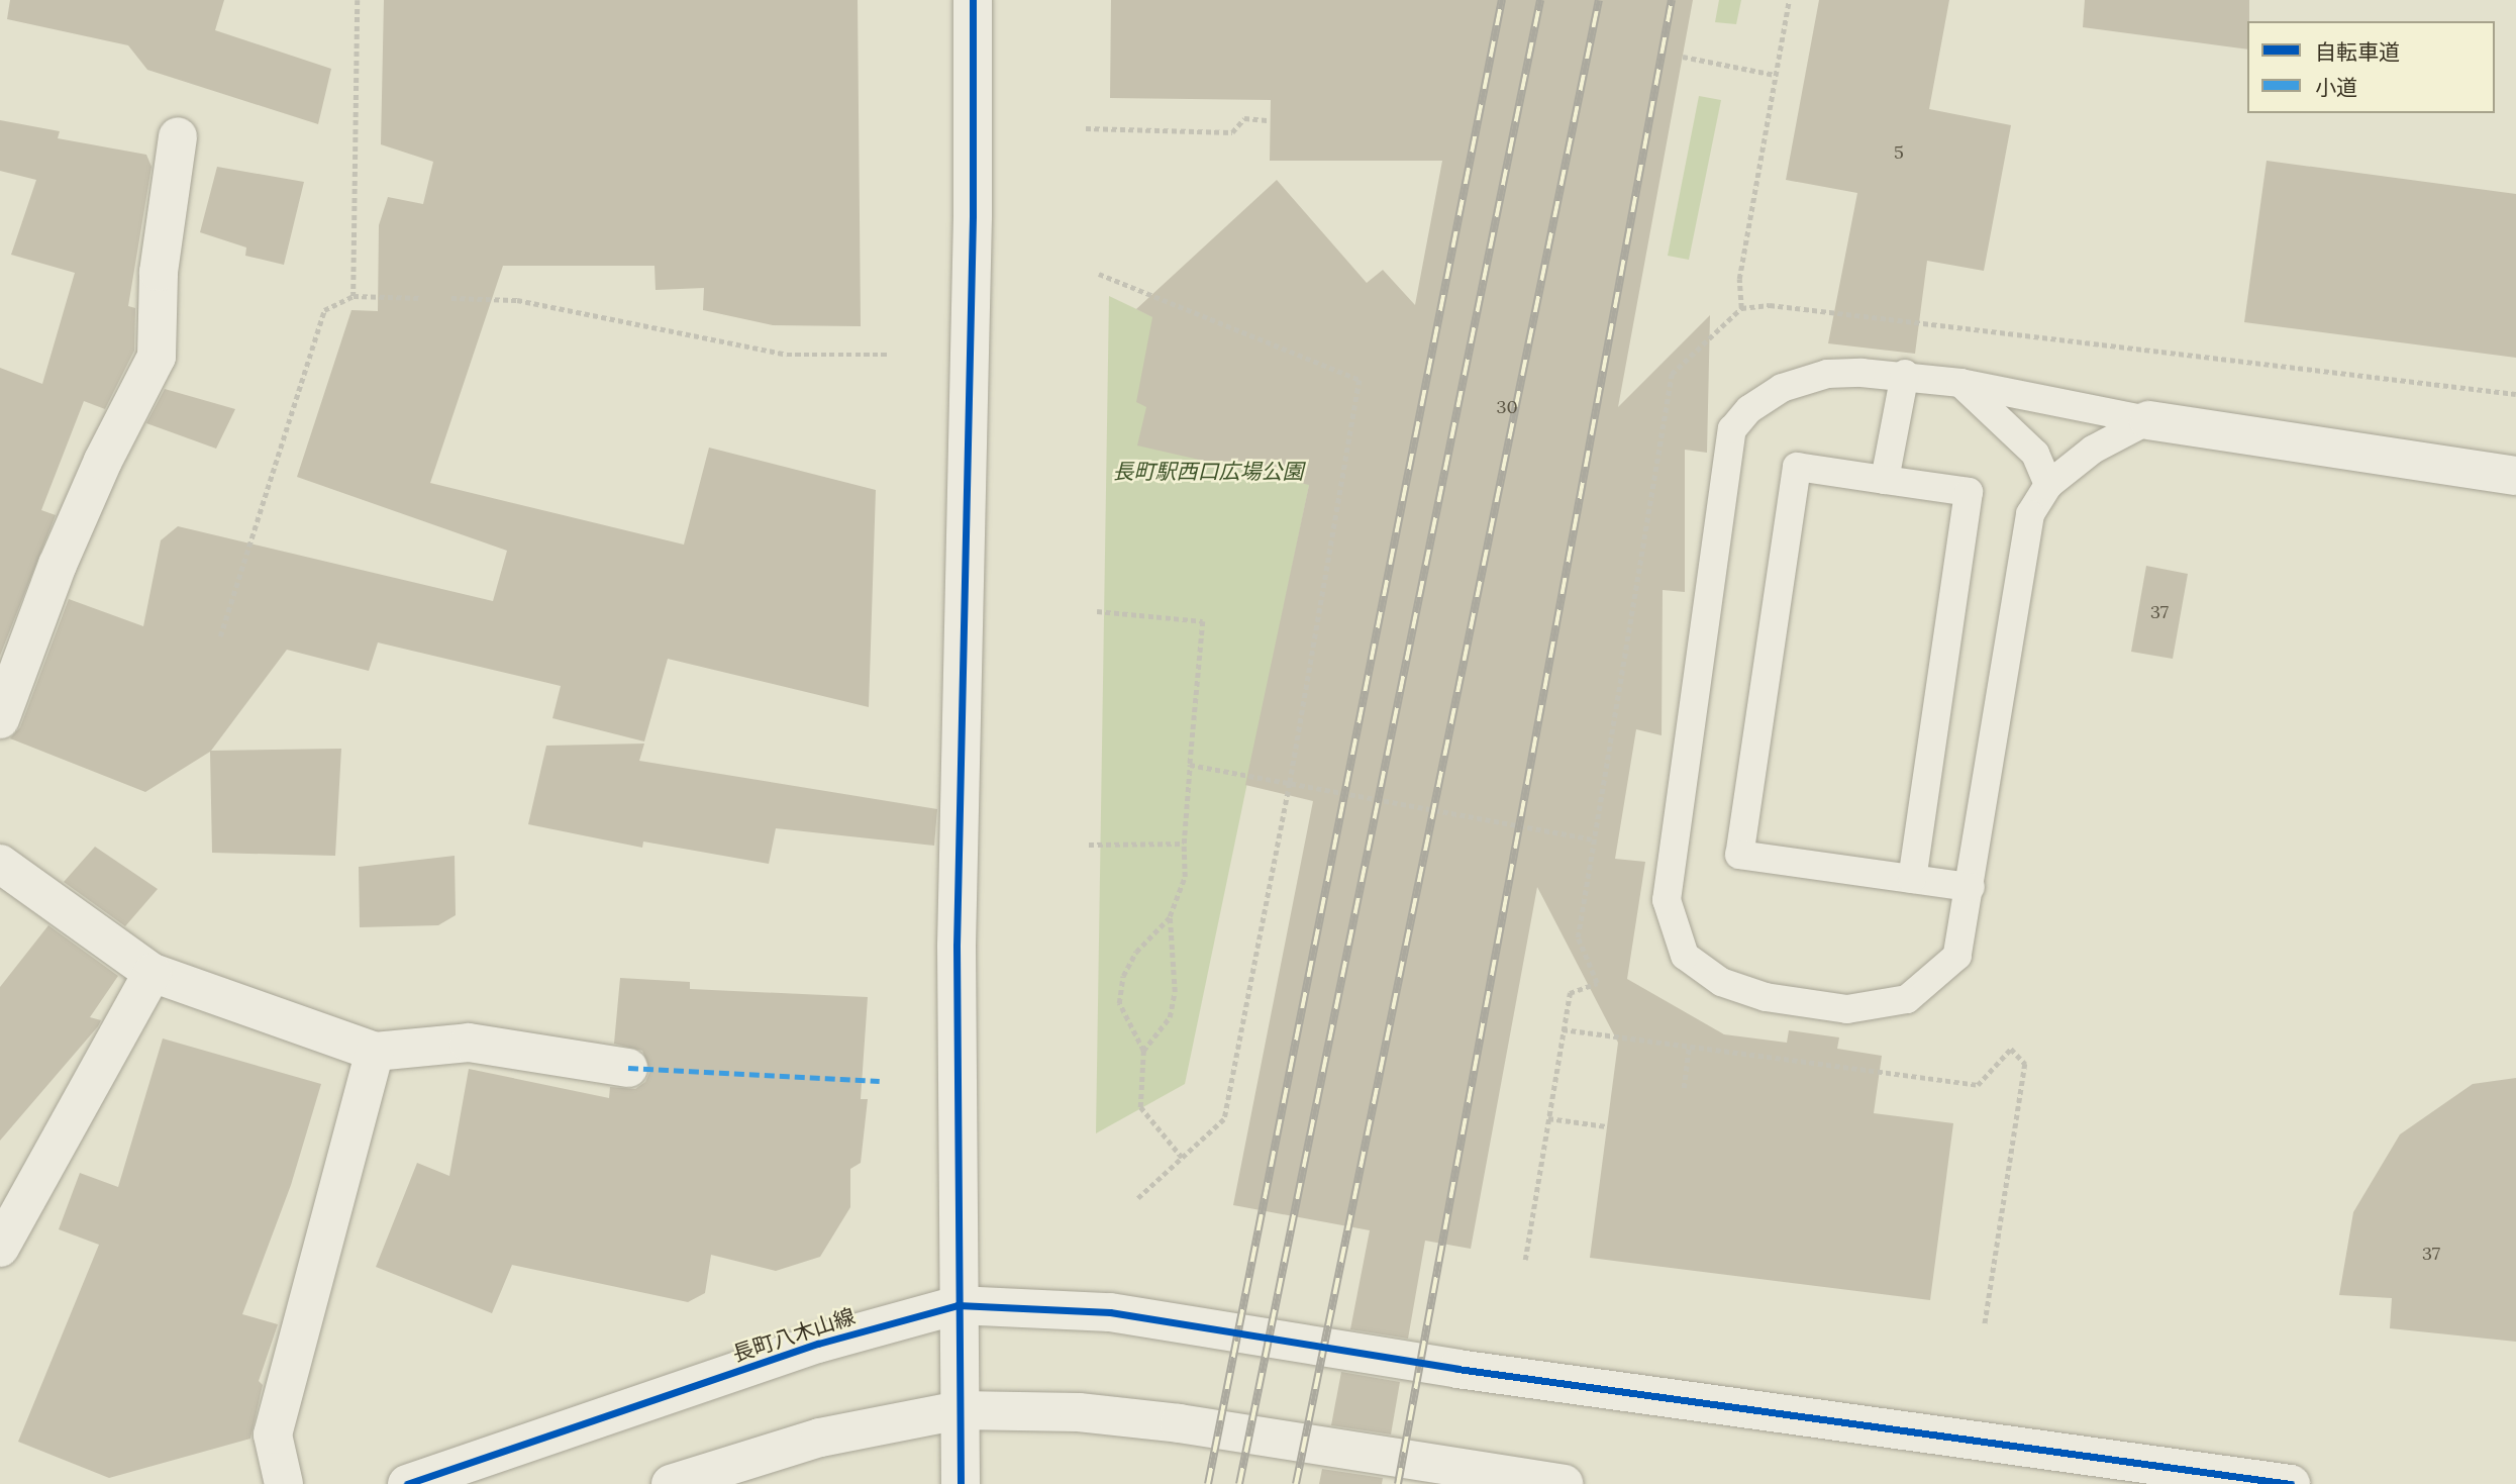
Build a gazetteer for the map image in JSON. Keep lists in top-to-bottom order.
{
  "streets": {
    "street": ["長町八木山線"]
  },
  "parks": ["長町駅西口広場公園"],
  "house_numbers": [
    "5",
    "30",
    "37",
    "37"
  ],
  "legend": ["自転車道", "小道"]
}
